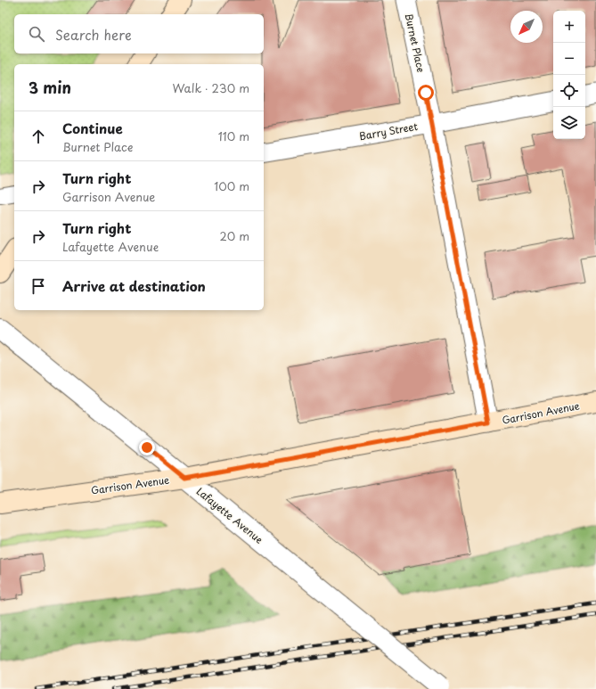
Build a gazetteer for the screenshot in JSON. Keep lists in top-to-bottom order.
{
  "streets": {
    "main road": ["Garrison Avenue"],
    "street": ["Burnet Place", "Barry Street", "Lafayette Avenue"]
  },
  "crossings": [
    ["Burnet Place", "Barry Street"],
    ["Burnet Place", "Garrison Avenue"],
    ["Garrison Avenue", "Lafayette Avenue"]
  ],
  "north": "bottom left",
  "page": {
    "map_buttons": ["+", "−"],
    "search": "Search here",
    "heading": ["3 min", "Walk · 230 m"],
    "list": [
      ["Continue", "Burnet Place", "110 m"],
      ["Turn right", "Garrison Avenue", "100 m"],
      ["Turn right", "Lafayette Avenue", "20 m"],
      "Arrive at destination"
    ]
  }
}
